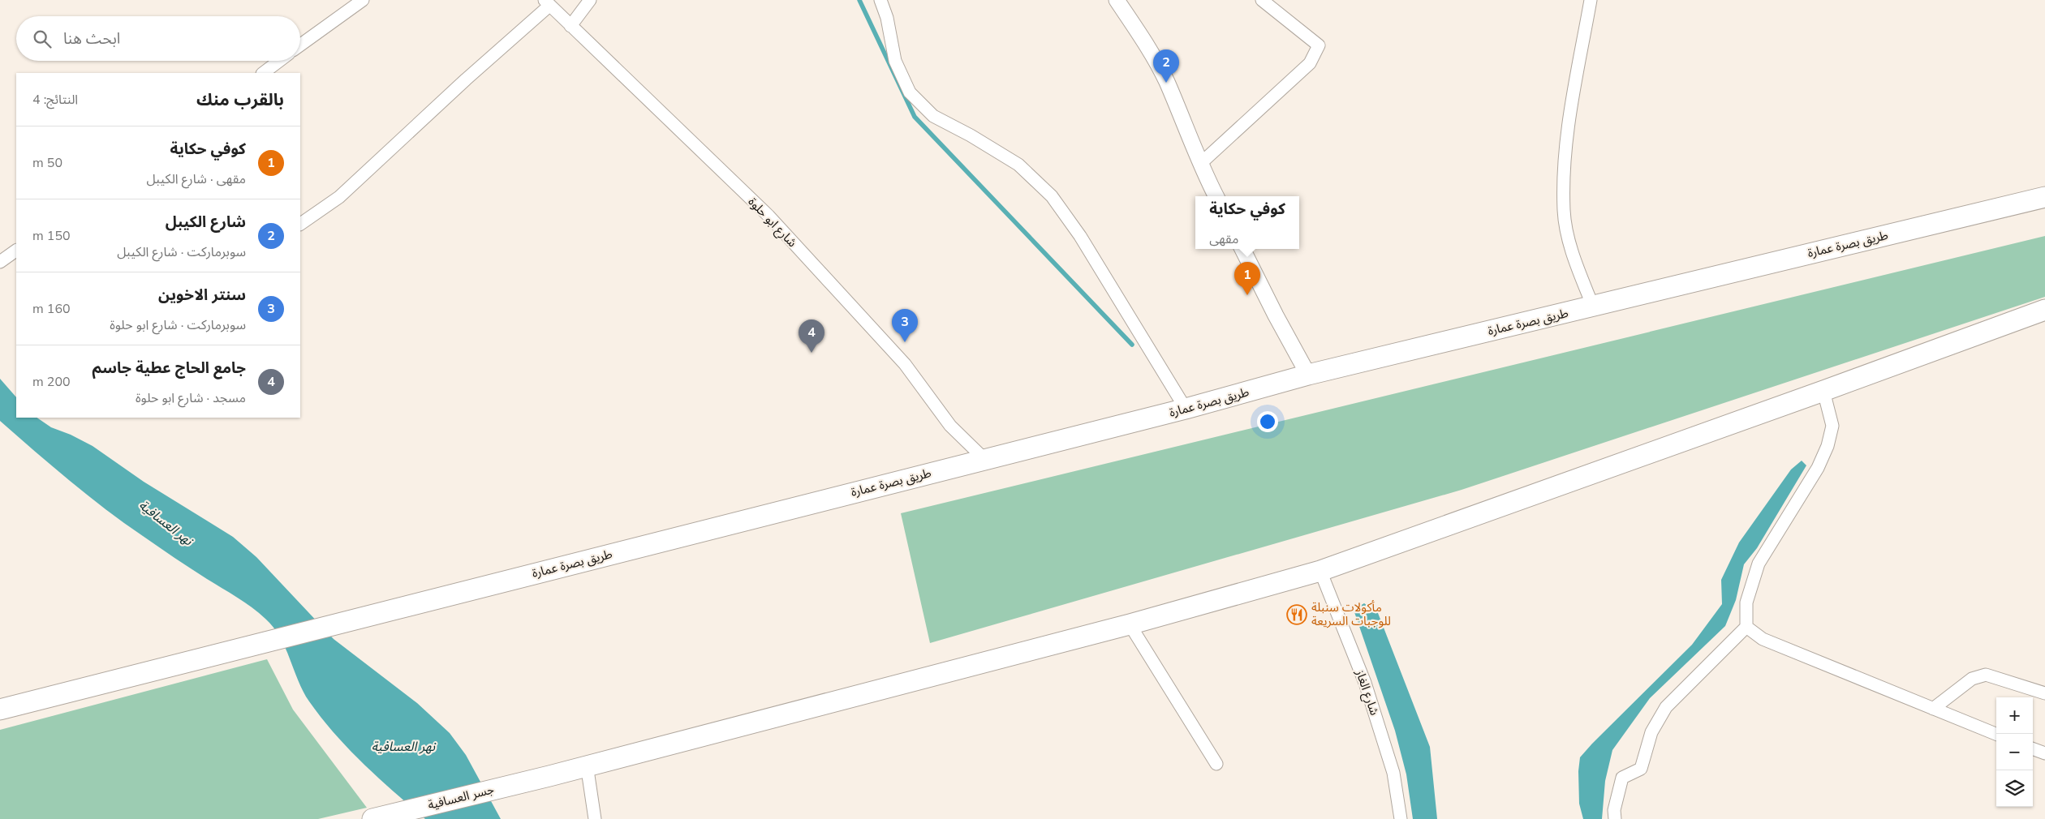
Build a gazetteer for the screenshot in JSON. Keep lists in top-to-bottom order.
{
  "streets": {
    "highway": ["طريق بصرة عمارة", "جسر العسافية"],
    "street": ["شارع ابو حلوة", "شارع الغاز"]
  },
  "crossings": [
    ["شارع ابو حلوة", "طريق بصرة عمارة"]
  ],
  "water": ["نهر العسافية"],
  "places": {
    "restaurant": ["مأكولات سنبلة للوجبات السريعة"]
  },
  "page": {
    "search": "ابحث هنا",
    "pins": [
      "2",
      "1",
      "3",
      "4"
    ],
    "heading": ["بالقرب منك", "النتائج: 4"],
    "list": [
      {
        "mark": "1",
        "name": "كوفي حكاية",
        "note": "مقهى · شارع الكيبل",
        "value": "50 m"
      },
      {
        "mark": "2",
        "name": "شارع الكيبل",
        "note": "سوبرماركت · شارع الكيبل",
        "value": "150 m"
      },
      {
        "mark": "3",
        "name": "سنتر الاخوين",
        "note": "سوبرماركت · شارع ابو حلوة",
        "value": "160 m"
      },
      {
        "mark": "4",
        "name": "جامع الحاج عطية جاسم",
        "note": "مسجد · شارع ابو حلوة",
        "value": "200 m"
      }
    ],
    "popup": ["كوفي حكاية", "مقهى"],
    "map_buttons": ["+", "−"]
  }
}
